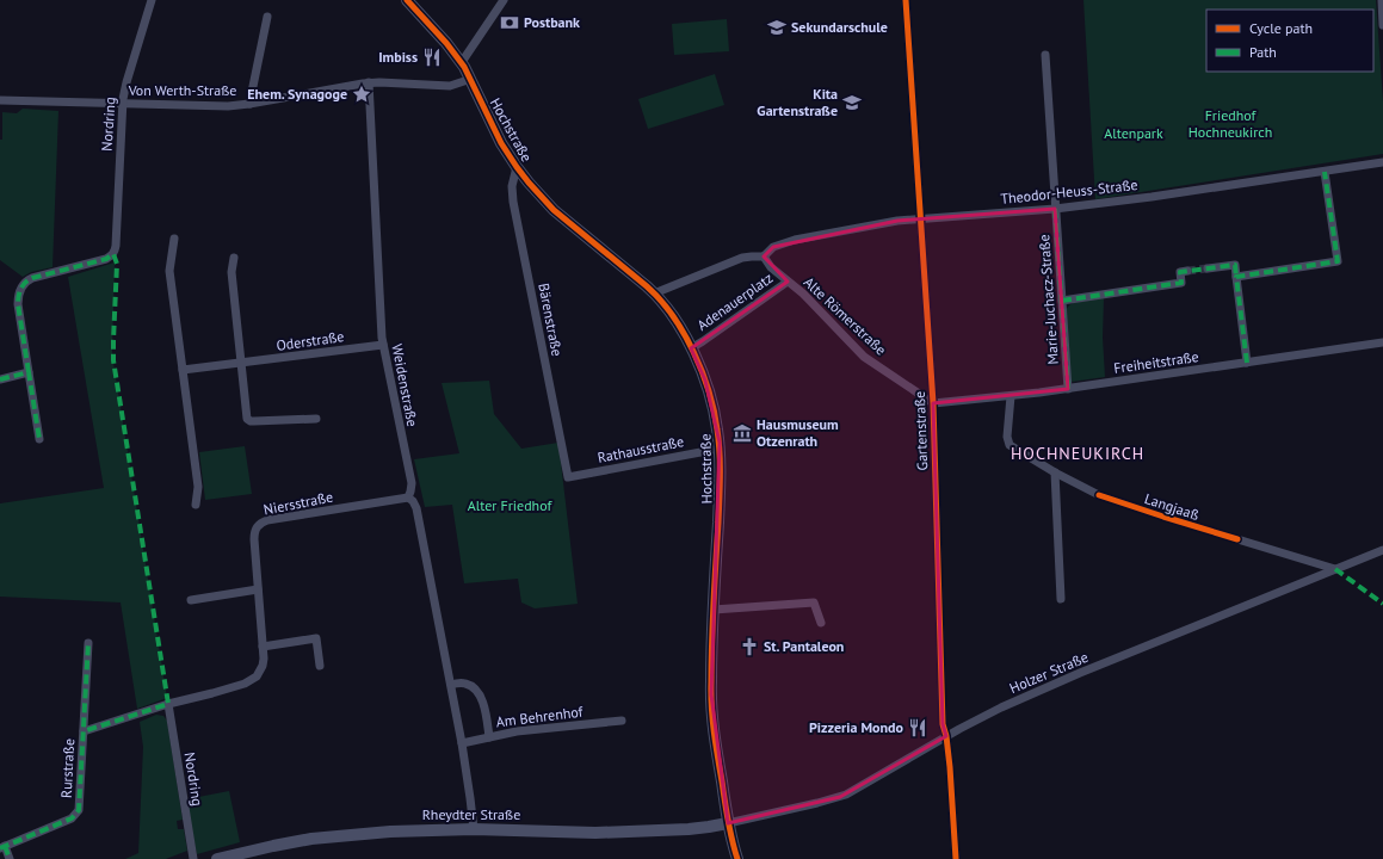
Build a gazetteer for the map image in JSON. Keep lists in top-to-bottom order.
{
  "streets": {
    "street": [
      "Von Werth-Straße",
      "Nordring",
      "Hochstraße",
      "Theodor-Heuss-Straße",
      "Marie-Juchacz-Straße",
      "Adenauerplatz",
      "Alte Römerstraße",
      "Bärenstraße",
      "Oderstraße",
      "Freiheitstraße",
      "Weidenstraße",
      "Gartenstraße",
      "Rathausstraße",
      "Niersstraße",
      "Holzer Straße",
      "Am Behrenhof",
      "Rurstraße",
      "Rheydter Straße"
    ],
    "cycle path": ["Langjaaß"]
  },
  "crossings": [
    ["Von Werth-Straße", "Nordring"],
    ["Von Werth-Straße", "Hochstraße"],
    ["Von Werth-Straße", "Weidenstraße"],
    ["Nordring", "Niersstraße"],
    ["Nordring", "Rurstraße"],
    ["Hochstraße", "Adenauerplatz"],
    ["Hochstraße", "Bärenstraße"],
    ["Hochstraße", "Rathausstraße"],
    ["Hochstraße", "Holzer Straße"],
    ["Hochstraße", "Rheydter Straße"],
    ["Theodor-Heuss-Straße", "Marie-Juchacz-Straße"],
    ["Theodor-Heuss-Straße", "Adenauerplatz"],
    ["Theodor-Heuss-Straße", "Gartenstraße"],
    ["Marie-Juchacz-Straße", "Freiheitstraße"],
    ["Adenauerplatz", "Alte Römerstraße"],
    ["Alte Römerstraße", "Freiheitstraße"],
    ["Alte Römerstraße", "Gartenstraße"],
    ["Bärenstraße", "Rathausstraße"],
    ["Oderstraße", "Weidenstraße"],
    ["Freiheitstraße", "Gartenstraße"],
    ["Weidenstraße", "Niersstraße"],
    ["Gartenstraße", "Holzer Straße"],
    ["Niersstraße", "Rurstraße"],
    ["Holzer Straße", "Rheydter Straße"]
  ],
  "districts": ["HOCHNEUKIRCH"],
  "parks": ["Friedhof Hochneukirch", "Altenpark", "Alter Friedhof"],
  "places": {
    "bank": ["Postbank"],
    "school or university": ["Sekundarschule", "Kita Gartenstraße"],
    "restaurant": ["Imbiss", "Pizzeria Mondo"],
    "place": ["Ehem. Synagoge"],
    "museum": ["Hausmuseum Otzenrath"],
    "church": ["St. Pantaleon"]
  },
  "legend": ["Cycle path", "Path"]
}
